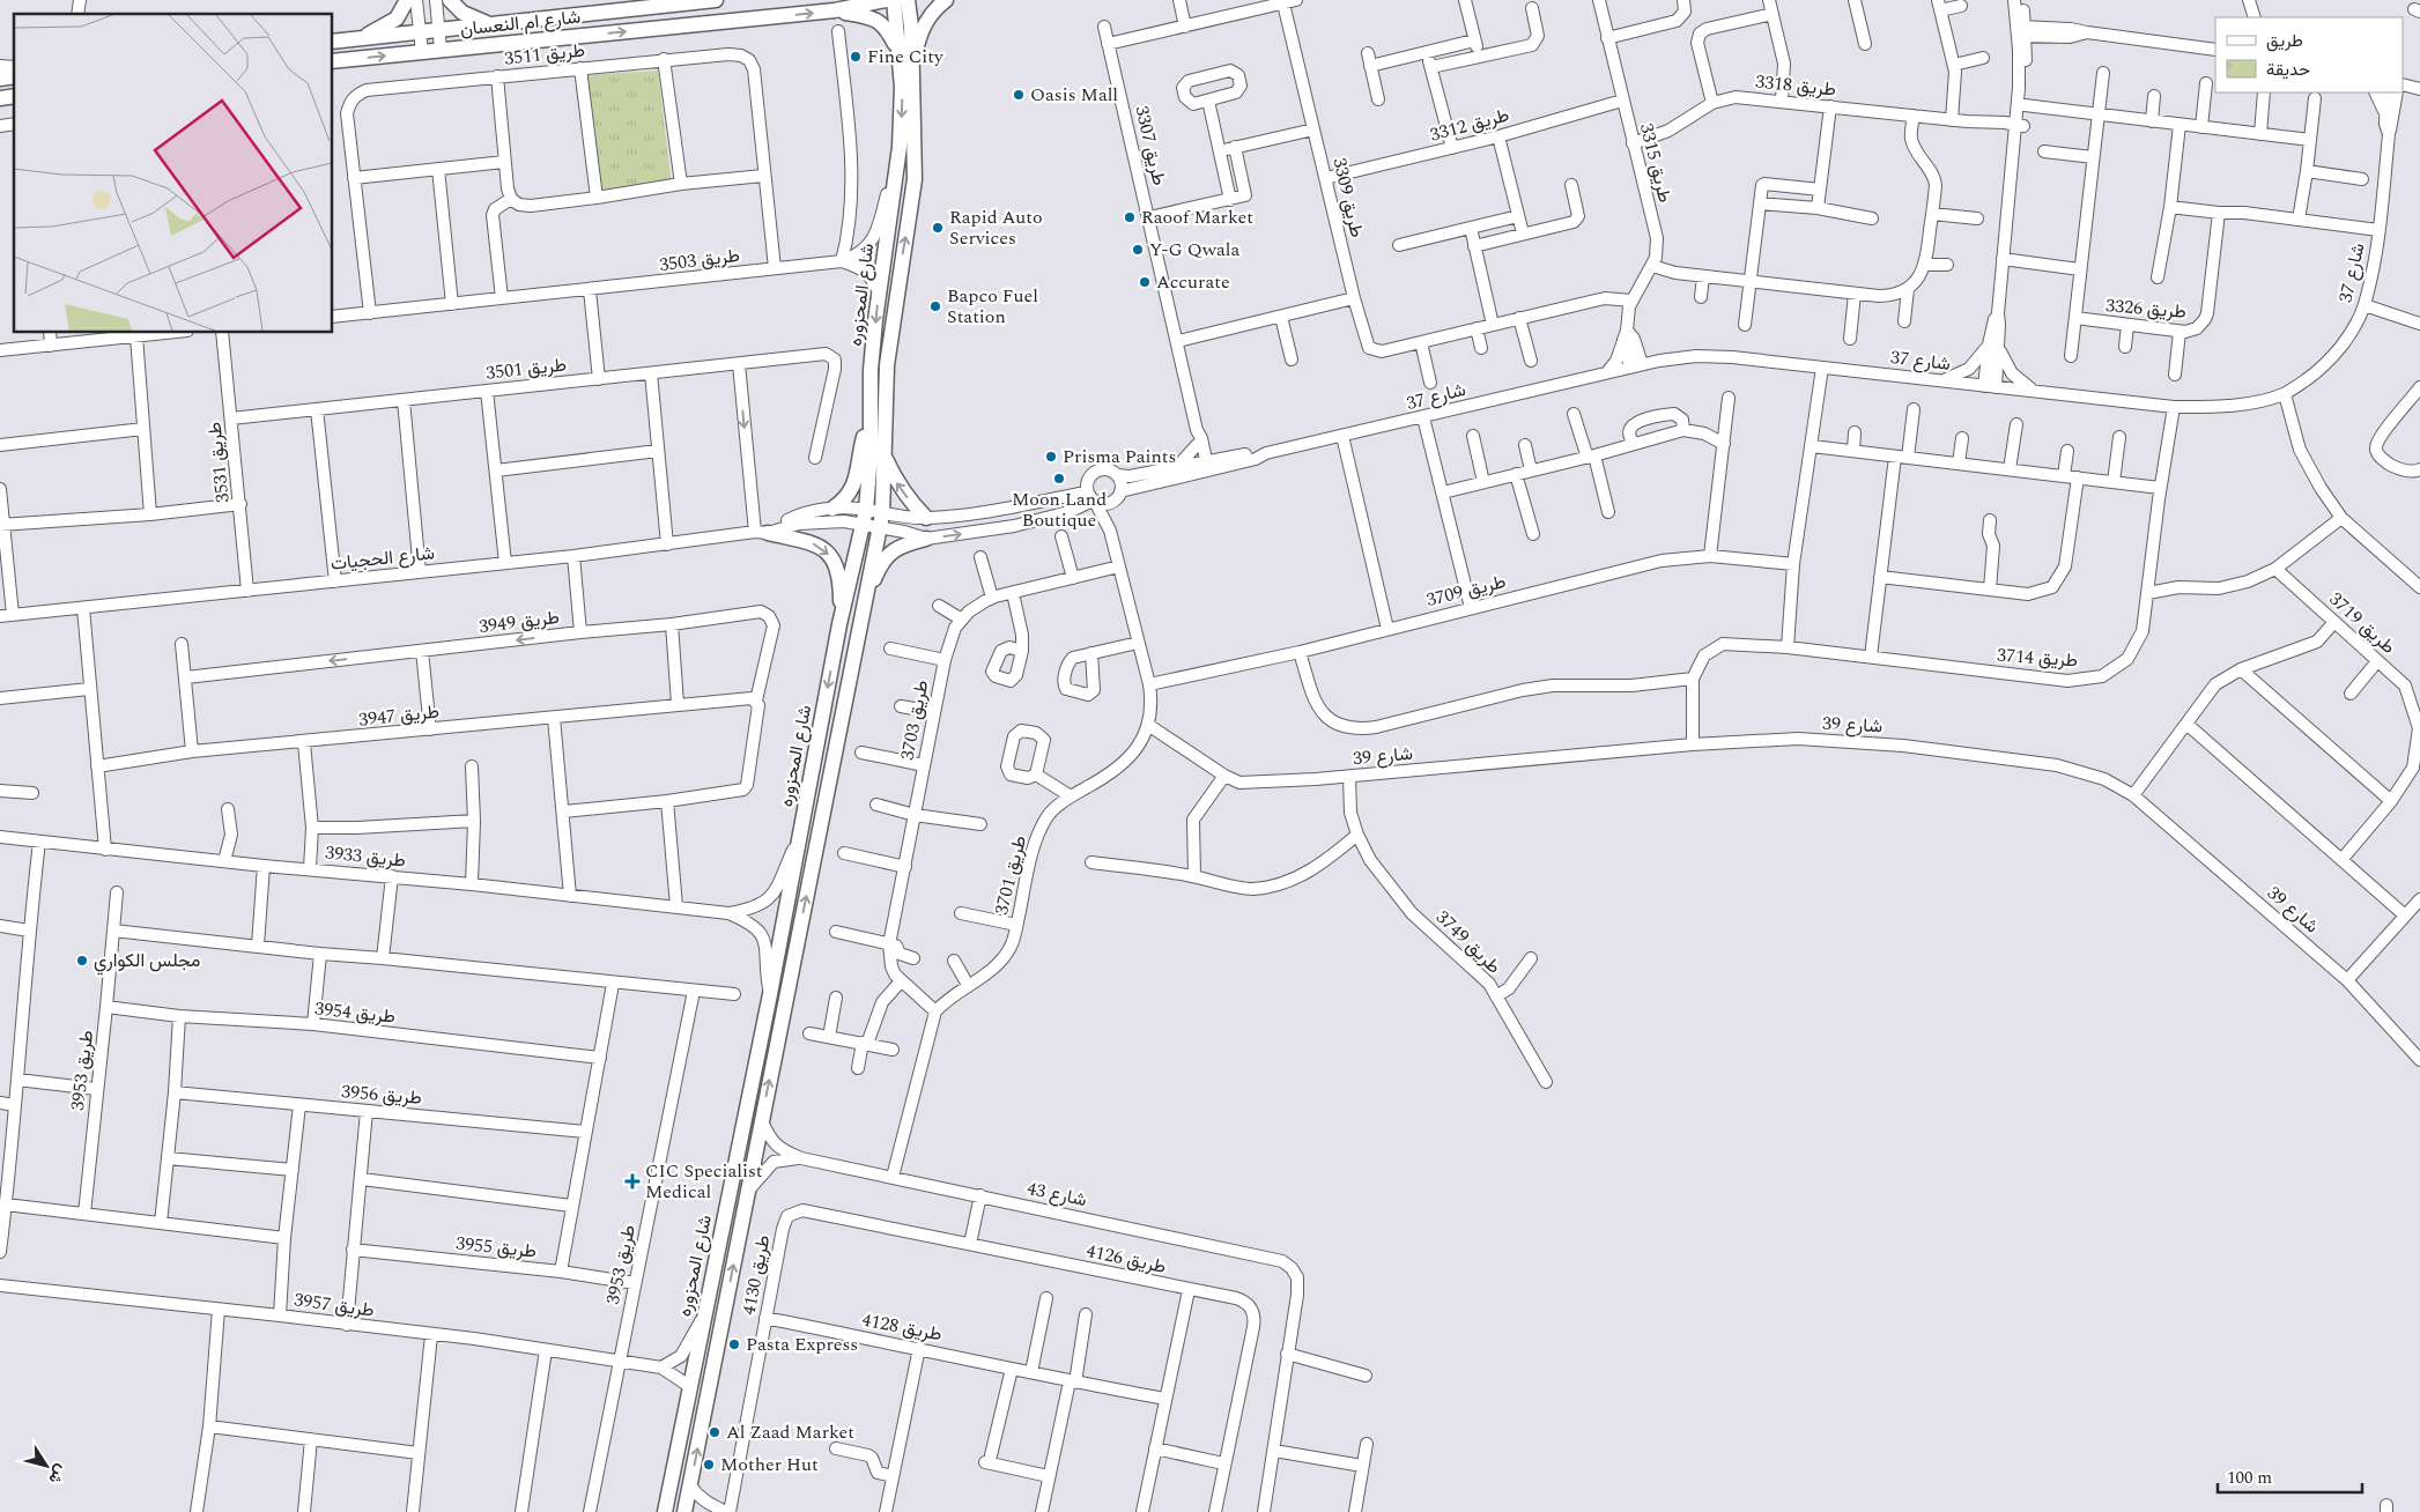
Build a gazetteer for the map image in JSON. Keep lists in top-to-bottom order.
{
  "streets": {
    "main road": ["شارع ام النعسان", "شارع المحزوره"],
    "street": [
      "طريق 3511",
      "طريق 3318",
      "طريق 3312",
      "طريق 3307",
      "طريق 3315",
      "طريق 3309",
      "طريق 3503",
      "شارع 37",
      "طريق 3326",
      "طريق 3501",
      "طريق 3531",
      "شارع الحجيات",
      "طريق 3709",
      "طريق 3949",
      "طريق 3719",
      "طريق 3714",
      "طريق 3947",
      "طريق 3703",
      "شارع 39",
      "طريق 3933",
      "طريق 3701",
      "طريق 3749",
      "طريق 3954",
      "طريق 3953",
      "طريق 3956",
      "شارع 43",
      "طريق 3955",
      "طريق 4126",
      "طريق 4130",
      "طريق 3957",
      "طريق 4128"
    ]
  },
  "crossings": [
    ["طريق 3511", "طريق 3503"],
    ["طريق 3318", "طريق 3315"],
    ["طريق 3312", "طريق 3315"],
    ["طريق 3312", "طريق 3309"],
    ["طريق 3307", "شارع 37"],
    ["طريق 3315", "طريق 3309"],
    ["طريق 3315", "شارع 37"],
    ["شارع 37", "طريق 3714"],
    ["شارع المحزوره", "شارع الحجيات"],
    ["شارع المحزوره", "طريق 3933"],
    ["شارع المحزوره", "شارع 43"],
    ["شارع المحزوره", "طريق 3957"],
    ["طريق 3501", "طريق 3531"],
    ["طريق 3531", "شارع الحجيات"],
    ["طريق 3949", "طريق 3947"],
    ["طريق 3714", "شارع 39"],
    ["طريق 3703", "طريق 3701"],
    ["شارع 39", "طريق 3701"],
    ["شارع 39", "طريق 3749"],
    ["طريق 3954", "طريق 3953"],
    ["طريق 3953", "طريق 3955"],
    ["طريق 3953", "طريق 3957"],
    ["طريق 4126", "طريق 4130"],
    ["طريق 4130", "طريق 4128"]
  ],
  "one_way": ["طريق 3949"],
  "places": {
    "other": [
      "Fine City",
      "Oasis Mall",
      "Raoof Market",
      "Rapid Auto Services",
      "Y-G Qwala",
      "Accurate",
      "Bapco Fuel Station",
      "Prisma Paints",
      "Moon Land Boutique",
      "مجلس الكواري",
      "Pasta Express",
      "Al Zaad Market",
      "Mother Hut"
    ],
    "health": ["CIC Specialist Medical"]
  },
  "legend": ["طريق", "حديقة"],
  "scale_bar": "100 m",
  "north": "bottom right"
}
